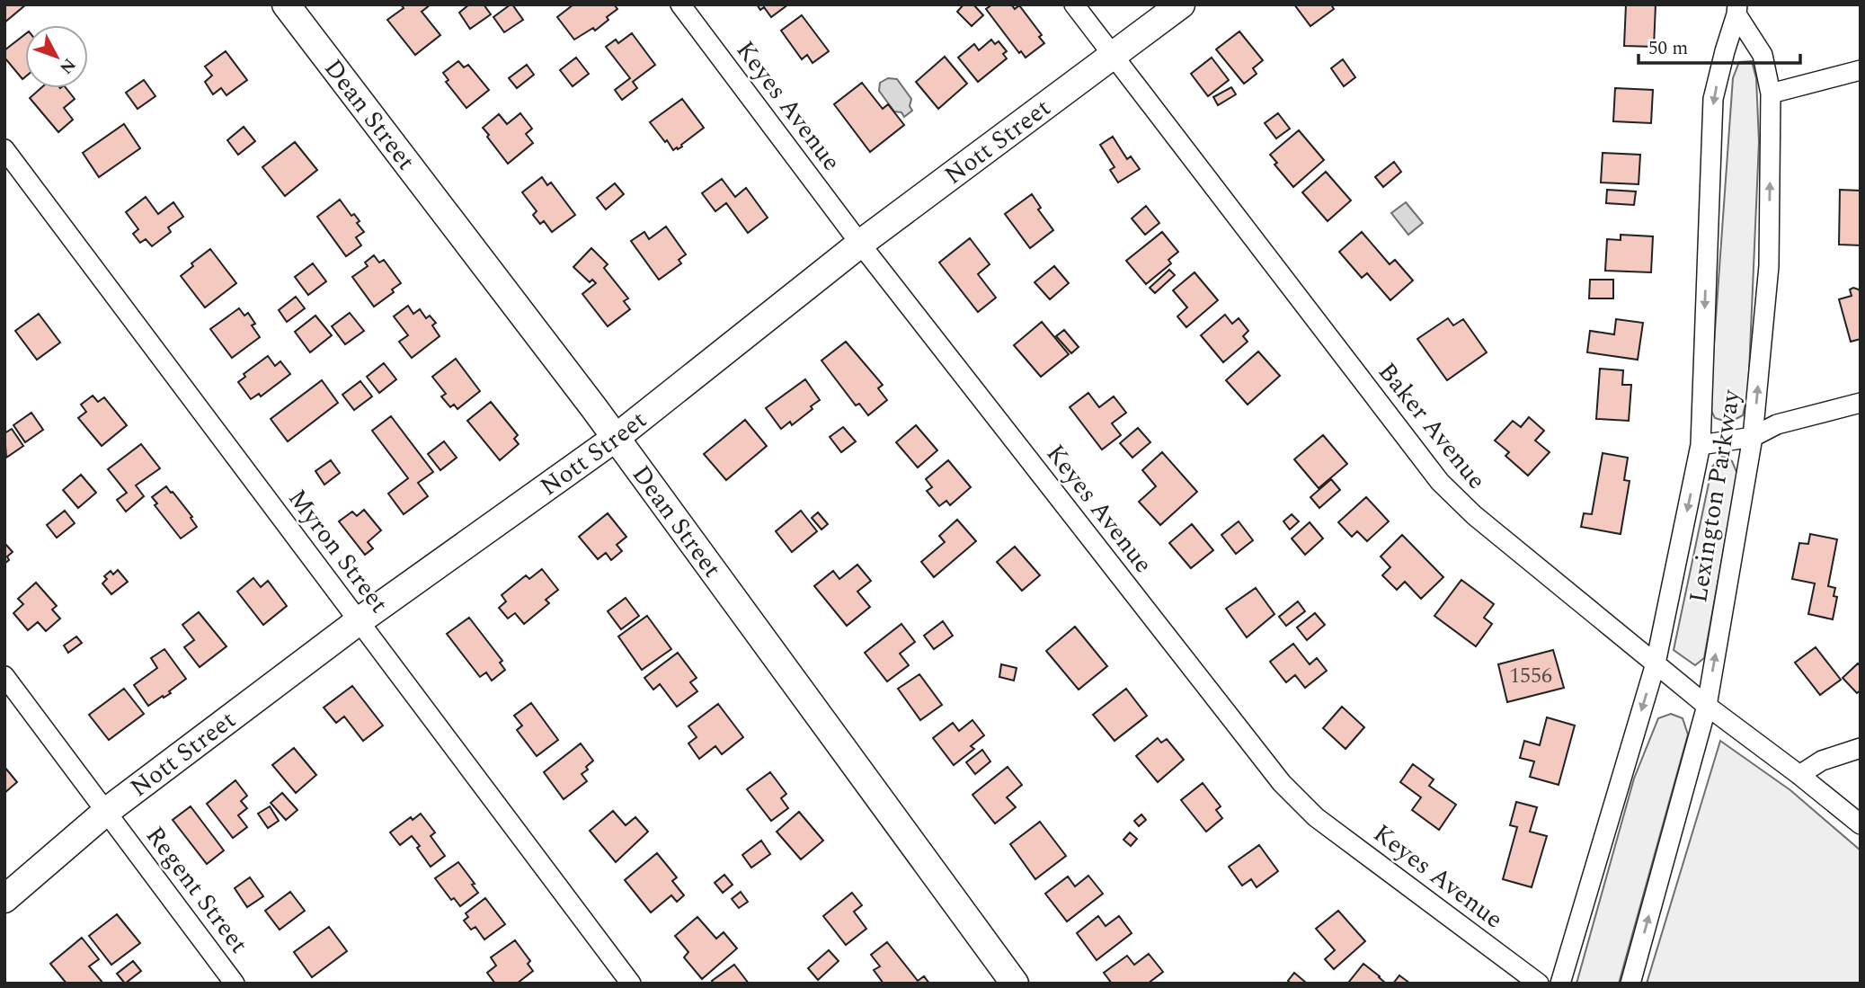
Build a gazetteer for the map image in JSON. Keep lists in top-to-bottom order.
{
  "streets": {
    "main road": ["Dean Street", "Nott Street"],
    "street": [
      "Keyes Avenue",
      "Baker Avenue",
      "Lexington Parkway",
      "Myron Street",
      "Regent Street"
    ]
  },
  "crossings": [
    ["Keyes Avenue", "Nott Street"],
    ["Dean Street", "Nott Street"],
    ["Nott Street", "Baker Avenue"],
    ["Nott Street", "Myron Street"],
    ["Nott Street", "Regent Street"],
    ["Baker Avenue", "Lexington Parkway"]
  ],
  "house_numbers": ["1556"],
  "scale_bar": "50 m",
  "north": "bottom right"
}
